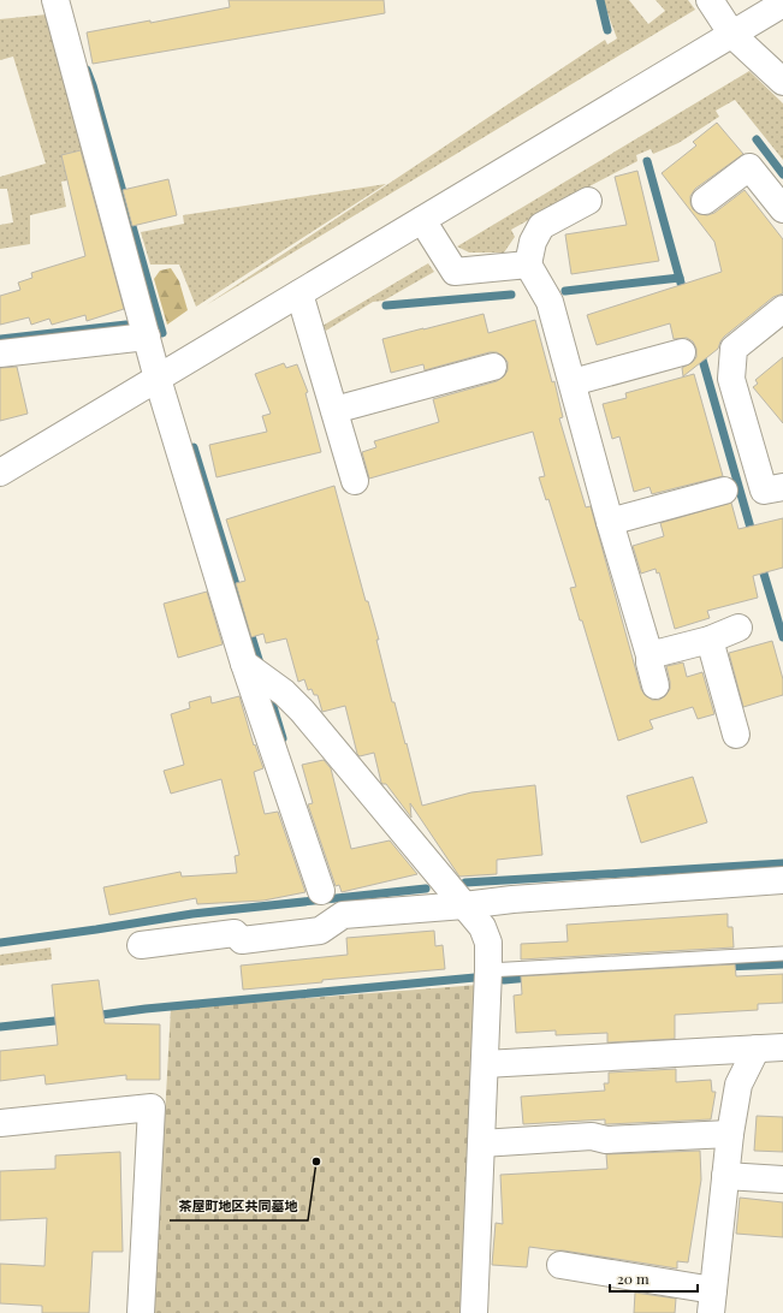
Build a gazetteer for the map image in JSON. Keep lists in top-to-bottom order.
{
  "places": ["茶屋町地区共同墓地"],
  "scale_bar": "20 m"
}
